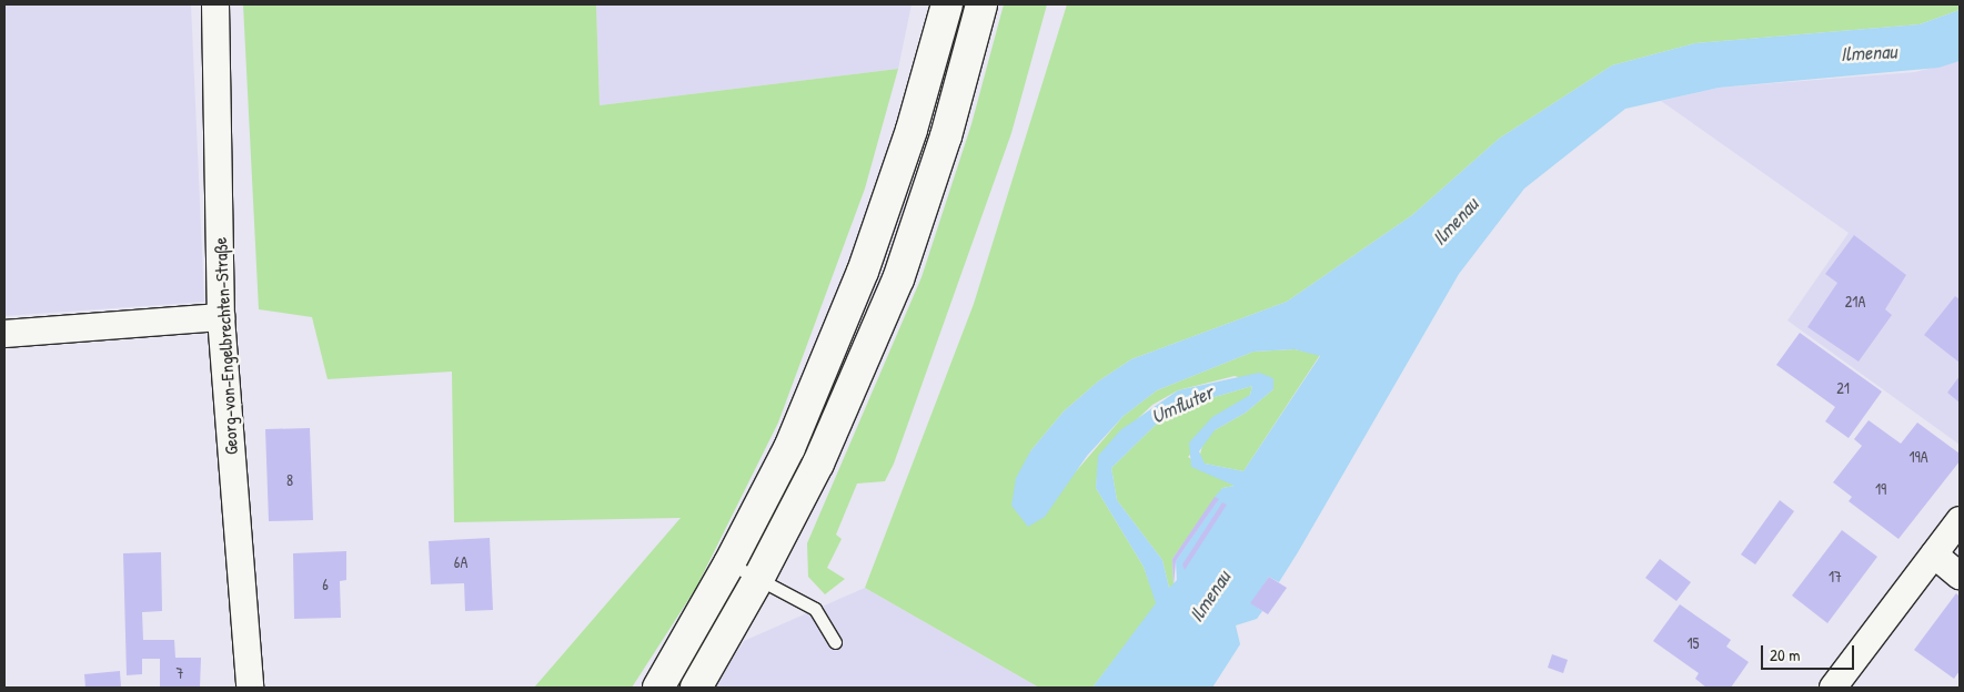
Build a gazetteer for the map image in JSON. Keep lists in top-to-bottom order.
{
  "streets": {
    "street": ["Georg-von-Engelbrechten-Straße"]
  },
  "water": ["Ilmenau", "Umfluter"],
  "house_numbers": [
    "21A",
    "21",
    "19A",
    "8",
    "19",
    "6A",
    "17",
    "6",
    "15",
    "7"
  ],
  "scale_bar": "20 m"
}
